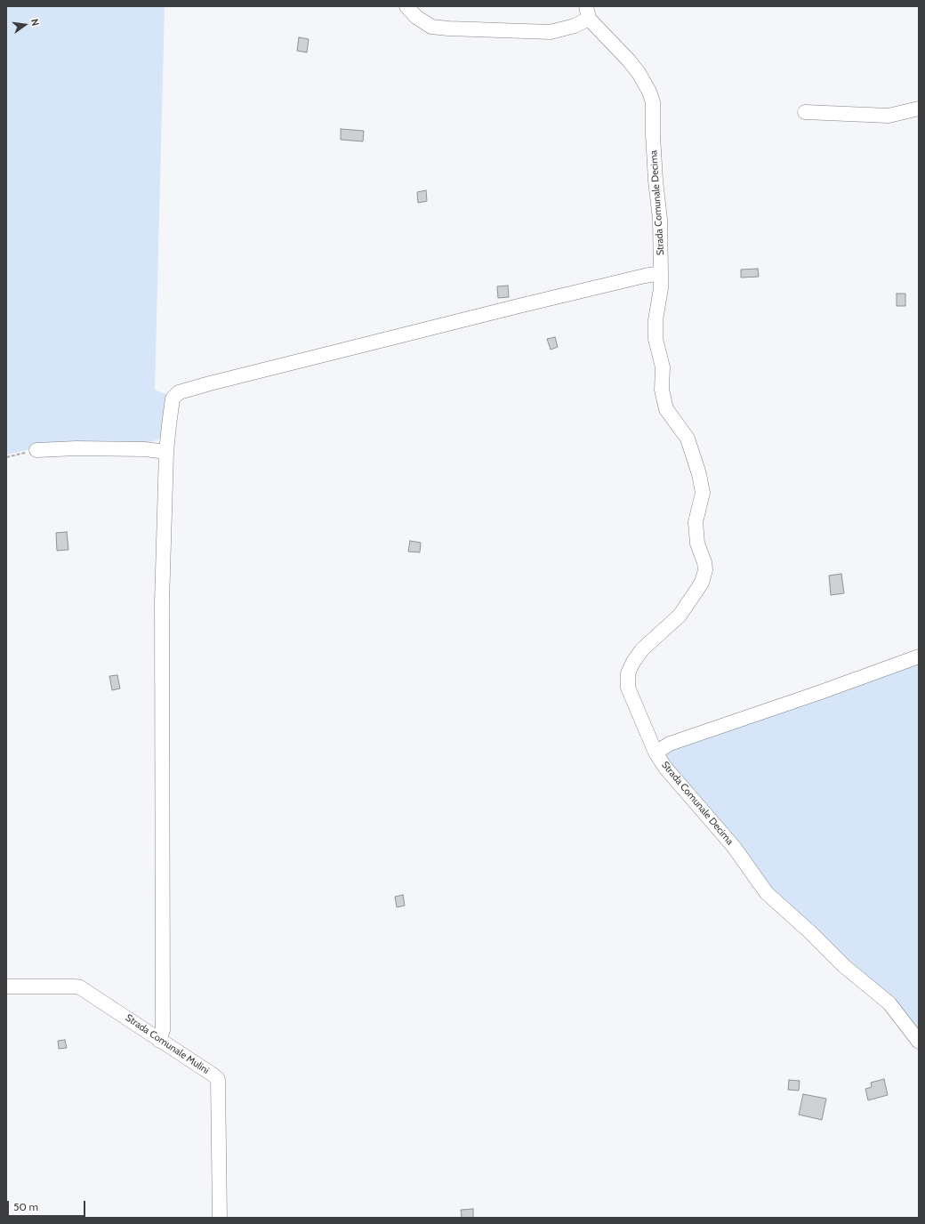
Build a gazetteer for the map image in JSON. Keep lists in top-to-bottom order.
{
  "streets": {
    "street": ["Strada Comunale Decima", "Strada Comunale Mulini"]
  },
  "scale_bar": "50 m",
  "north": "right"
}
